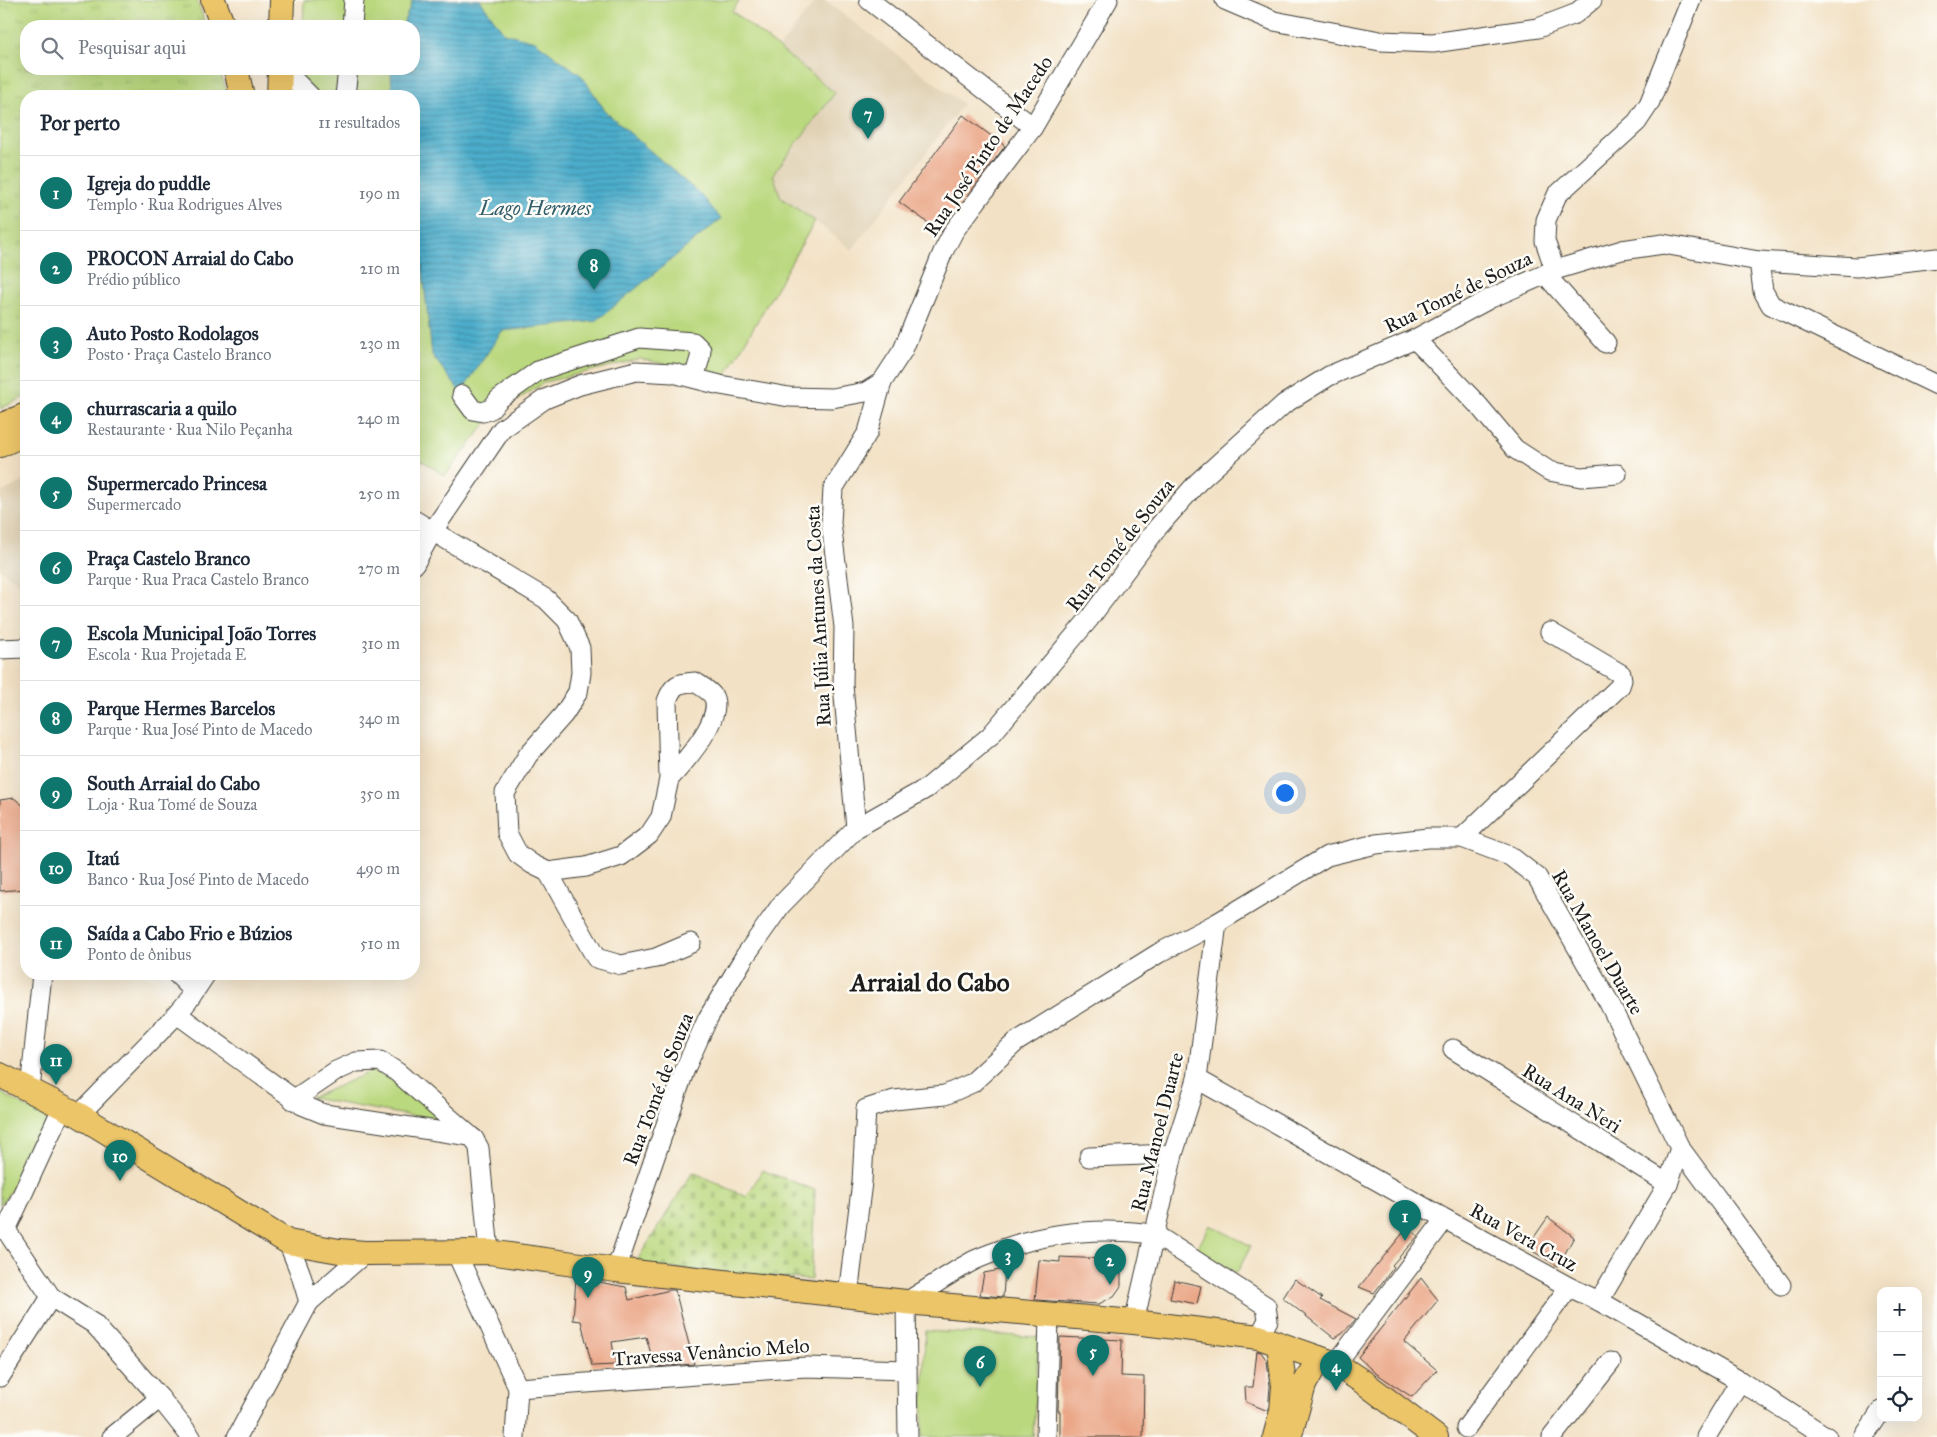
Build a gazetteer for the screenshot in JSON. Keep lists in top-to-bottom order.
{
  "streets": {
    "street": [
      "Rua José Pinto de Macedo",
      "Rua Tomé de Souza",
      "Rua Júlia Antunes da Costa",
      "Rua Manoel Duarte",
      "Rua Ana Neri",
      "Rua Vera Cruz",
      "Travessa Venâncio Melo"
    ]
  },
  "crossings": [
    ["Rua José Pinto de Macedo", "Rua Júlia Antunes da Costa"],
    ["Rua Tomé de Souza", "Rua Júlia Antunes da Costa"],
    ["Rua Manoel Duarte", "Rua Vera Cruz"]
  ],
  "districts": ["Arraial do Cabo"],
  "water": ["Lago Hermes"],
  "page": {
    "search": "Pesquisar aqui",
    "heading": ["Por perto", "11 resultados"],
    "pins": [
      "7",
      "8",
      "11",
      "10",
      "1",
      "3",
      "2",
      "9",
      "5",
      "6",
      "4"
    ],
    "list": [
      {
        "mark": "1",
        "name": "Igreja do puddle",
        "note": "Templo · Rua Rodrigues Alves",
        "value": "190 m"
      },
      {
        "mark": "2",
        "name": "PROCON Arraial do Cabo",
        "note": "Prédio público",
        "value": "210 m"
      },
      {
        "mark": "3",
        "name": "Auto Posto Rodolagos",
        "note": "Posto · Praça Castelo Branco",
        "value": "230 m"
      },
      {
        "mark": "4",
        "name": "churrascaria a quilo",
        "note": "Restaurante · Rua Nilo Peçanha",
        "value": "240 m"
      },
      {
        "mark": "5",
        "name": "Supermercado Princesa",
        "note": "Supermercado",
        "value": "250 m"
      },
      {
        "mark": "6",
        "name": "Praça Castelo Branco",
        "note": "Parque · Rua Praca Castelo Branco",
        "value": "270 m"
      },
      {
        "mark": "7",
        "name": "Escola Municipal João Torres",
        "note": "Escola · Rua Projetada E",
        "value": "310 m"
      },
      {
        "mark": "8",
        "name": "Parque Hermes Barcelos",
        "note": "Parque · Rua José Pinto de Macedo",
        "value": "340 m"
      },
      {
        "mark": "9",
        "name": "South Arraial do Cabo",
        "note": "Loja · Rua Tomé de Souza",
        "value": "350 m"
      },
      {
        "mark": "10",
        "name": "Itaú",
        "note": "Banco · Rua José Pinto de Macedo",
        "value": "490 m"
      },
      {
        "mark": "11",
        "name": "Saída a Cabo Frio e Búzios",
        "note": "Ponto de ônibus",
        "value": "510 m"
      }
    ],
    "map_buttons": ["+", "−"]
  }
}
